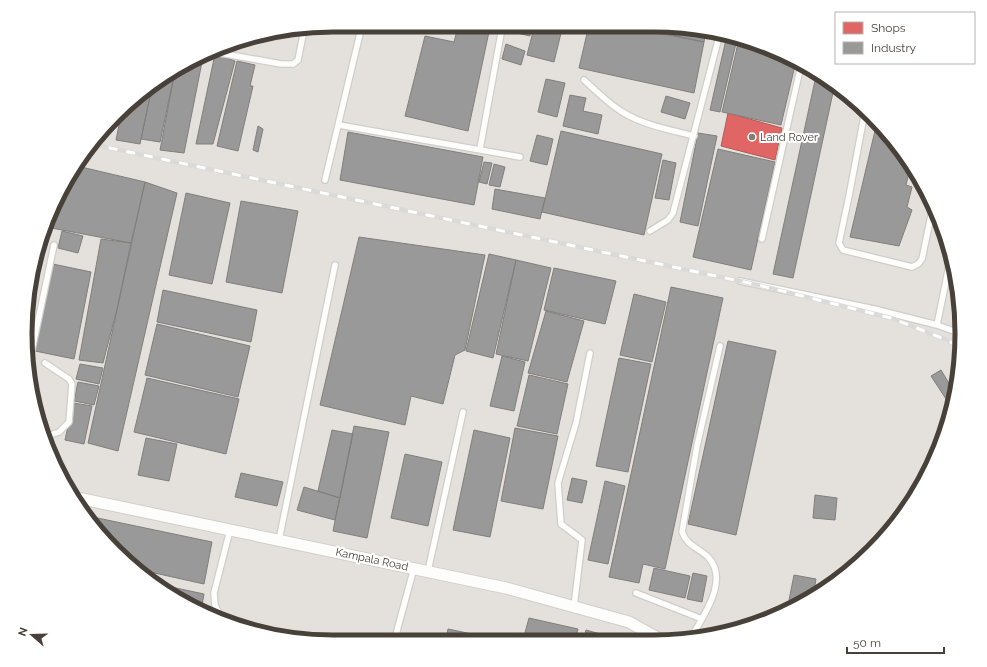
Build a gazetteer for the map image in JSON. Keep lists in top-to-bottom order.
{
  "streets": {
    "street": ["Kampala Road"]
  },
  "places": ["Land Rover"],
  "legend": ["Shops", "Industry"],
  "scale_bar": "50 m",
  "north": "left"
}
